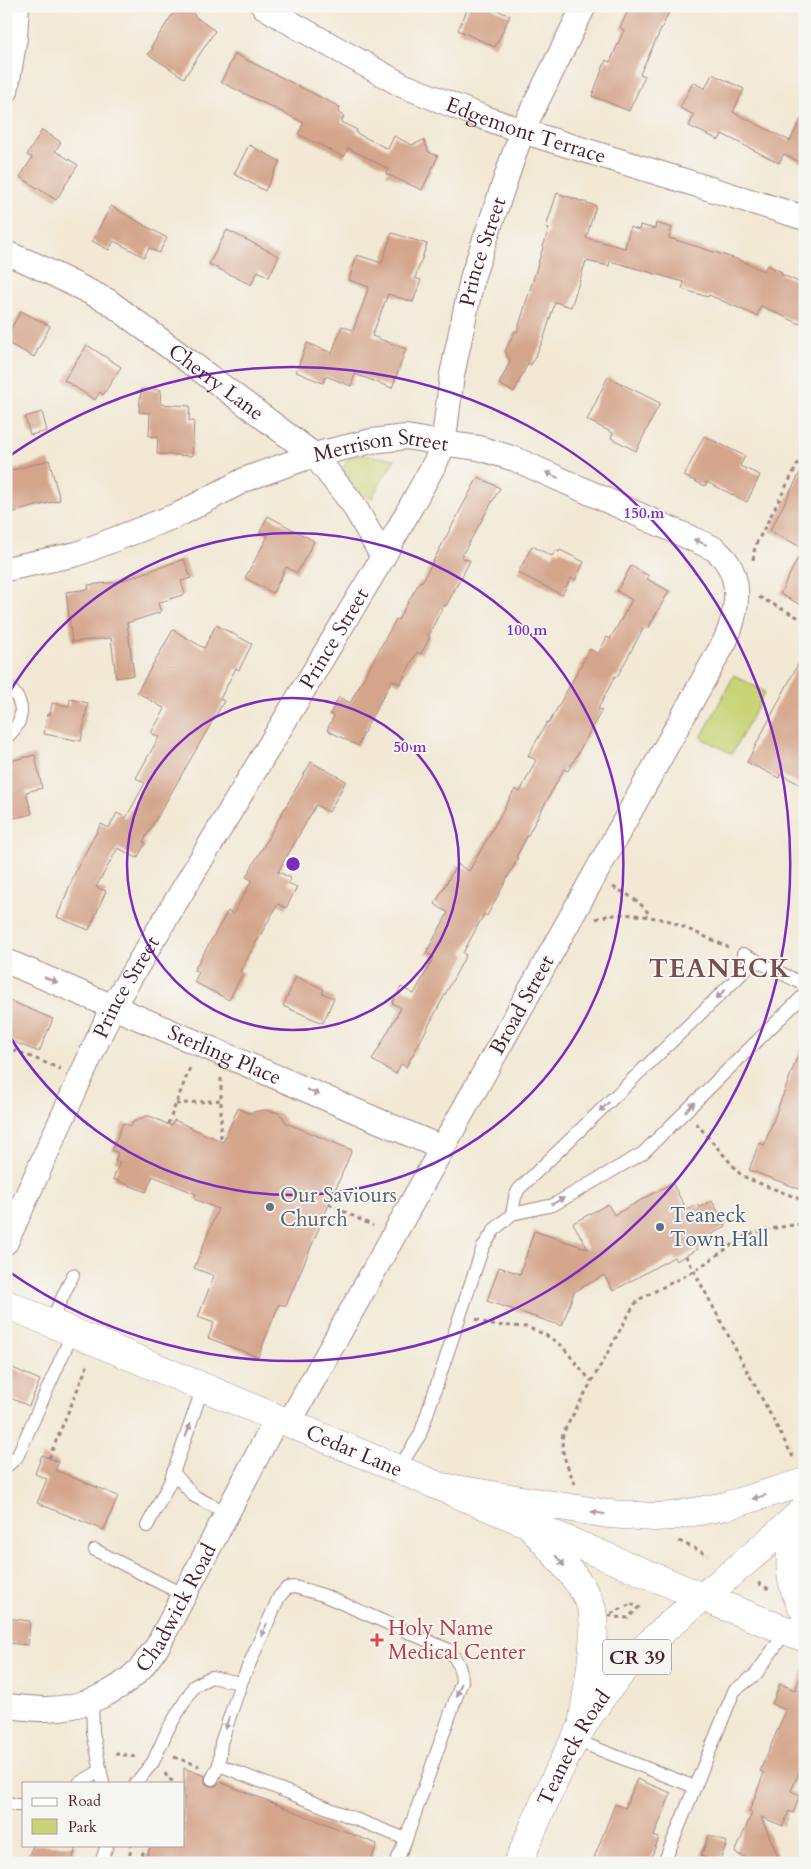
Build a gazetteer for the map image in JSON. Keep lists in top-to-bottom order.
{
  "streets": {
    "main road": ["Cedar Lane", "CR 39", "Teaneck Road"],
    "street": [
      "Edgemont Terrace",
      "Prince Street",
      "Cherry Lane",
      "Merrison Street",
      "Broad Street",
      "Sterling Place",
      "Chadwick Road"
    ]
  },
  "crossings": [
    ["Edgemont Terrace", "Prince Street"],
    ["Prince Street", "Cherry Lane"],
    ["Prince Street", "Merrison Street"],
    ["Prince Street", "Sterling Place"],
    ["Cherry Lane", "Merrison Street"],
    ["Merrison Street", "Broad Street"],
    ["Broad Street", "Sterling Place"],
    ["Broad Street", "Cedar Lane"],
    ["Broad Street", "Chadwick Road"],
    ["Cedar Lane", "Chadwick Road"],
    ["Cedar Lane", "Teaneck Road"]
  ],
  "one_way": ["Merrison Street", "Sterling Place"],
  "districts": ["TEANECK"],
  "places": {
    "other": ["Our Saviours Church", "Teaneck Town Hall"],
    "health": ["Holy Name Medical Center"]
  },
  "legend": ["Road", "Park"],
  "rings": ["150 m", "100 m", "50 m"]
}
